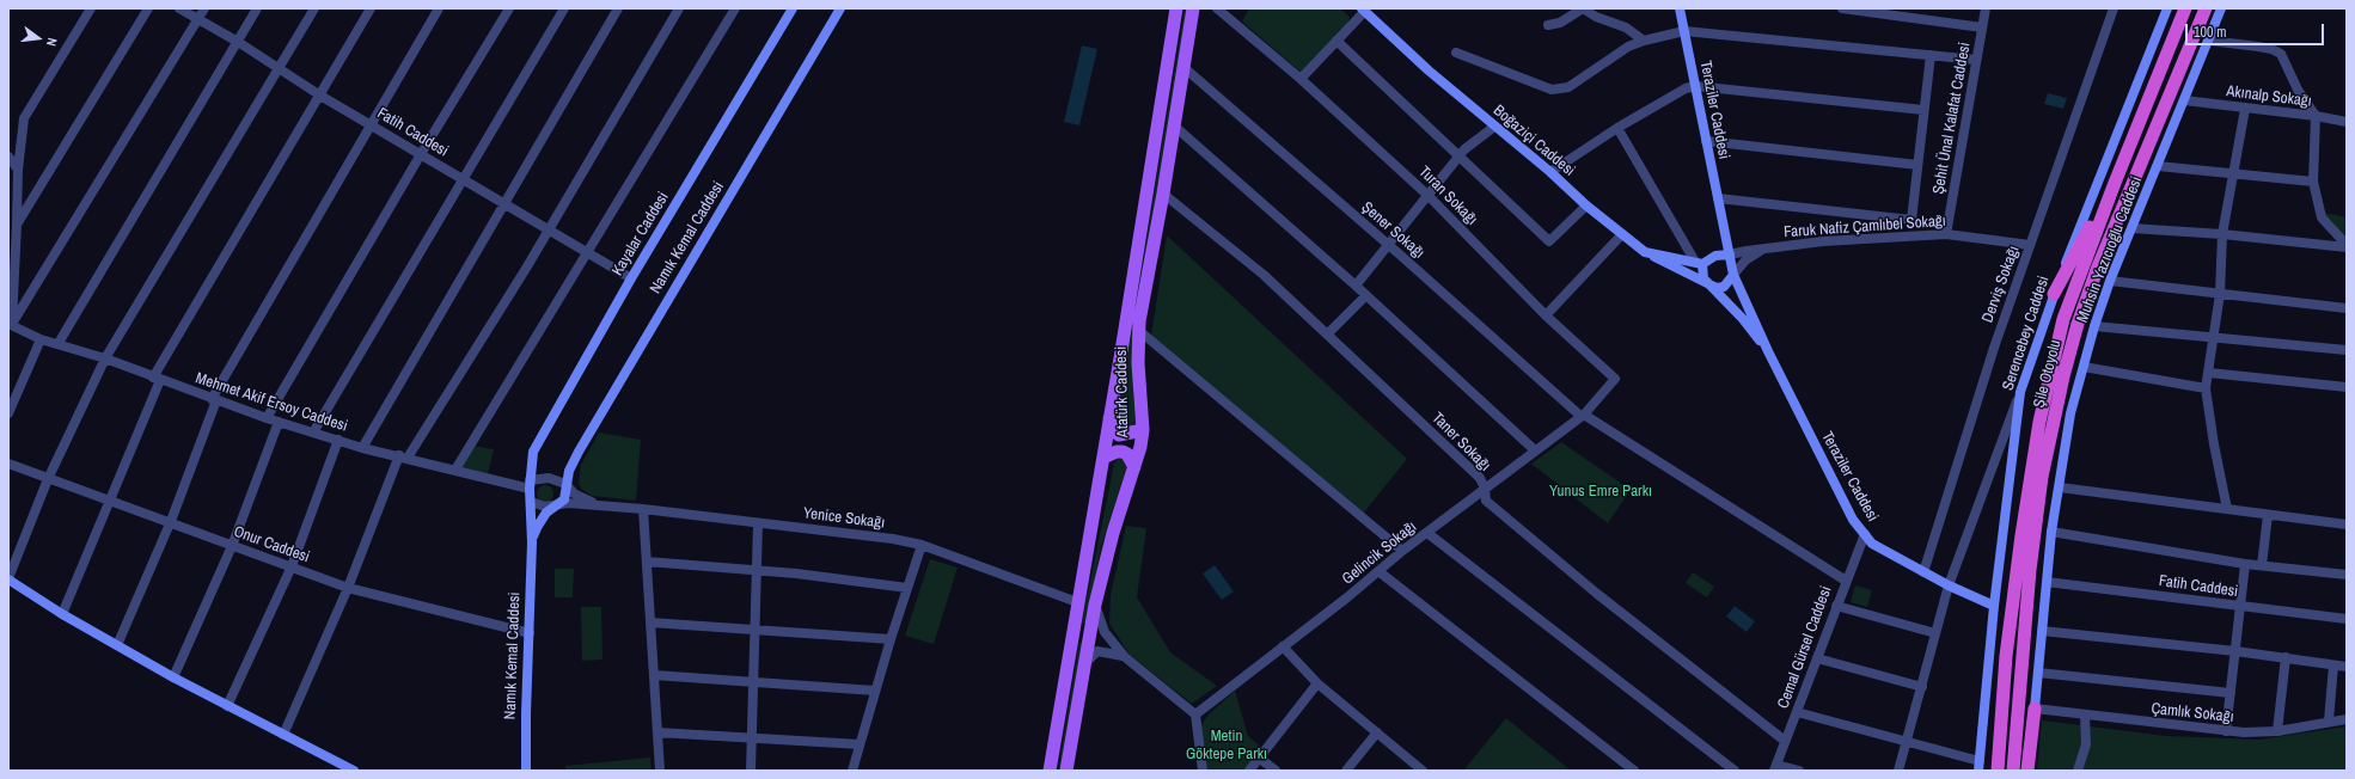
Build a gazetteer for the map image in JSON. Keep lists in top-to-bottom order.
{
  "streets": {
    "highway": ["Şile Otoyolu"],
    "main road": [
      "Teraziler Caddesi",
      "Boğaziçi Caddesi",
      "Kayalar Caddesi",
      "Namık Kemal Caddesi",
      "Muhsin Yazıcıoğlu Caddesi",
      "Serencebey Caddesi",
      "Atatürk Caddesi"
    ],
    "street": [
      "Akınalp Sokağı",
      "Şehit Ünal Kalafat Caddesi",
      "Fatih Caddesi",
      "Turan Sokağı",
      "Faruk Nafiz Çamlıbel Sokağı",
      "Şener Sokağı",
      "Derviş Sokağı",
      "Mehmet Akif Ersoy Caddesi",
      "Taner Sokağı",
      "Yenice Sokağı",
      "Onur Caddesi",
      "Gelincik Sokağı",
      "Cemal Gürsel Caddesi",
      "Çamlık Sokağı"
    ]
  },
  "crossings": [
    ["Akınalp Sokağı", "Muhsin Yazıcıoğlu Caddesi"],
    ["Teraziler Caddesi", "Boğaziçi Caddesi"],
    ["Teraziler Caddesi", "Faruk Nafiz Çamlıbel Sokağı"],
    ["Teraziler Caddesi", "Derviş Sokağı"],
    ["Teraziler Caddesi", "Serencebey Caddesi"],
    ["Teraziler Caddesi", "Cemal Gürsel Caddesi"],
    ["Şehit Ünal Kalafat Caddesi", "Faruk Nafiz Çamlıbel Sokağı"],
    ["Fatih Caddesi", "Kayalar Caddesi"],
    ["Fatih Caddesi", "Muhsin Yazıcıoğlu Caddesi"],
    ["Boğaziçi Caddesi", "Faruk Nafiz Çamlıbel Sokağı"],
    ["Turan Sokağı", "Şener Sokağı"],
    ["Turan Sokağı", "Gelincik Sokağı"],
    ["Faruk Nafiz Çamlıbel Sokağı", "Derviş Sokağı"],
    ["Şener Sokağı", "Atatürk Caddesi"],
    ["Şener Sokağı", "Gelincik Sokağı"],
    ["Şener Sokağı", "Cemal Gürsel Caddesi"],
    ["Kayalar Caddesi", "Namık Kemal Caddesi"],
    ["Kayalar Caddesi", "Mehmet Akif Ersoy Caddesi"],
    ["Namık Kemal Caddesi", "Mehmet Akif Ersoy Caddesi"],
    ["Namık Kemal Caddesi", "Onur Caddesi"],
    ["Muhsin Yazıcıoğlu Caddesi", "Çamlık Sokağı"],
    ["Atatürk Caddesi", "Taner Sokağı"],
    ["Atatürk Caddesi", "Yenice Sokağı"],
    ["Taner Sokağı", "Gelincik Sokağı"],
    ["Taner Sokağı", "Cemal Gürsel Caddesi"]
  ],
  "parks": ["Yunus Emre Parkı", "Metin Göktepe Parkı"],
  "scale_bar": "100 m",
  "north": "right"
}
